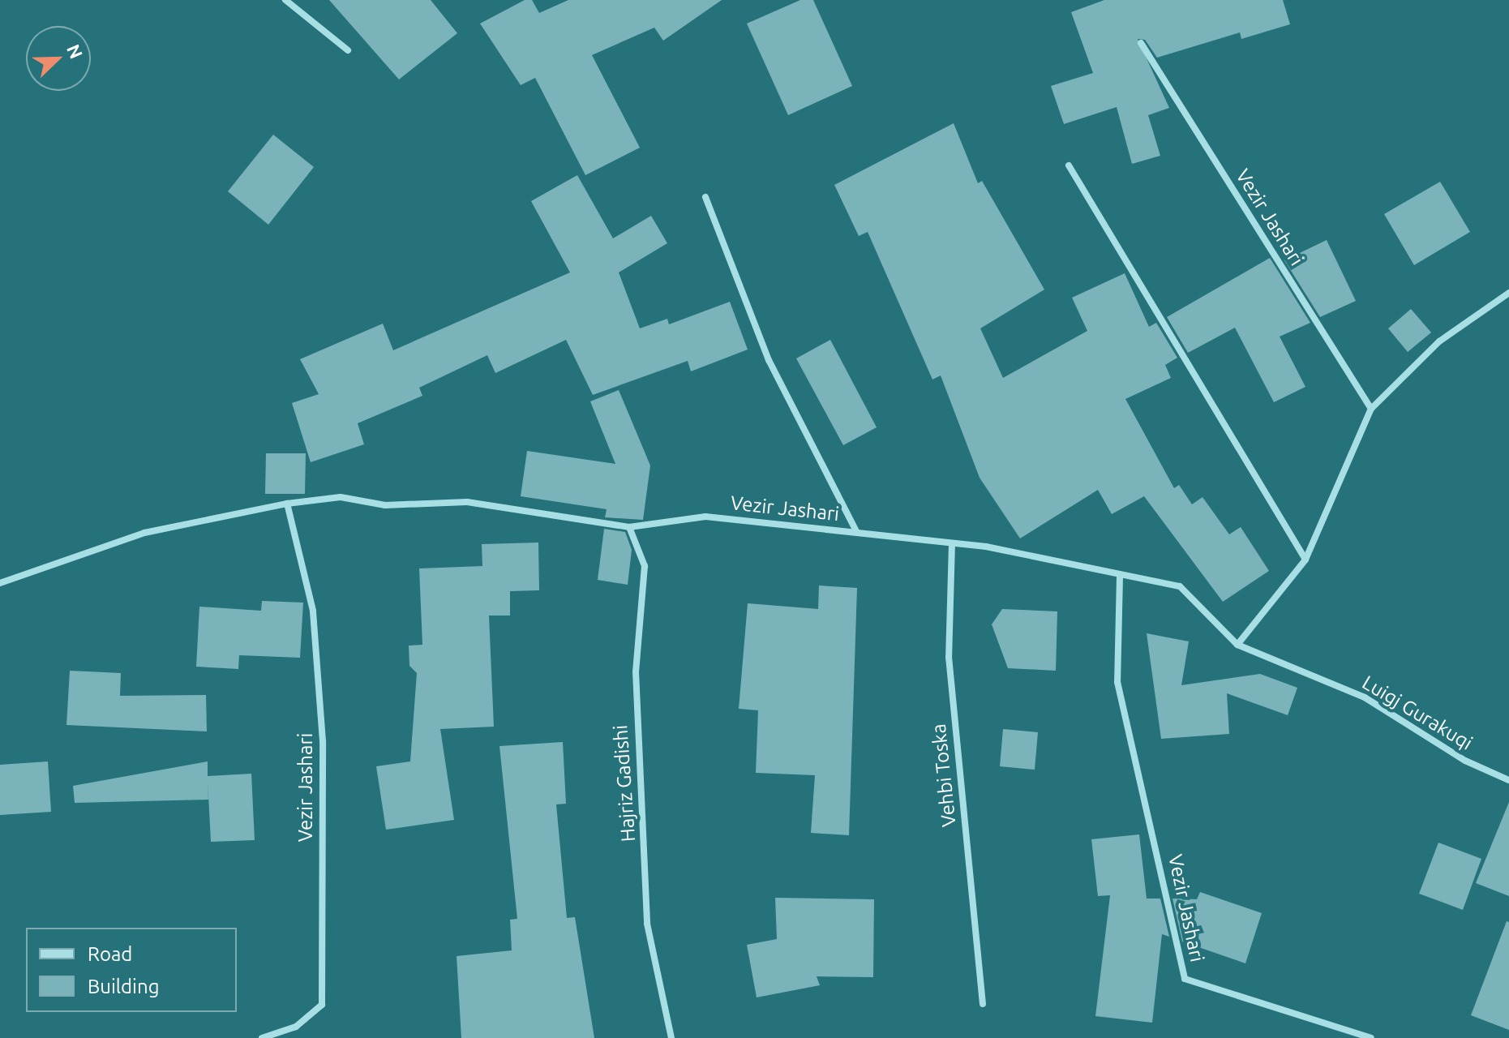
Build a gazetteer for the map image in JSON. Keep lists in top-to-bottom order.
{
  "streets": {
    "street": [
      "Vezir Jashari",
      "Luigj Gurakuqi",
      "Vehbi Toska",
      "Hajriz Gadishi"
    ]
  },
  "crossings": [
    ["Vezir Jashari", "Luigj Gurakuqi"],
    ["Vezir Jashari", "Vehbi Toska"],
    ["Vezir Jashari", "Hajriz Gadishi"]
  ],
  "legend": ["Road", "Building"],
  "north": "top right"
}
